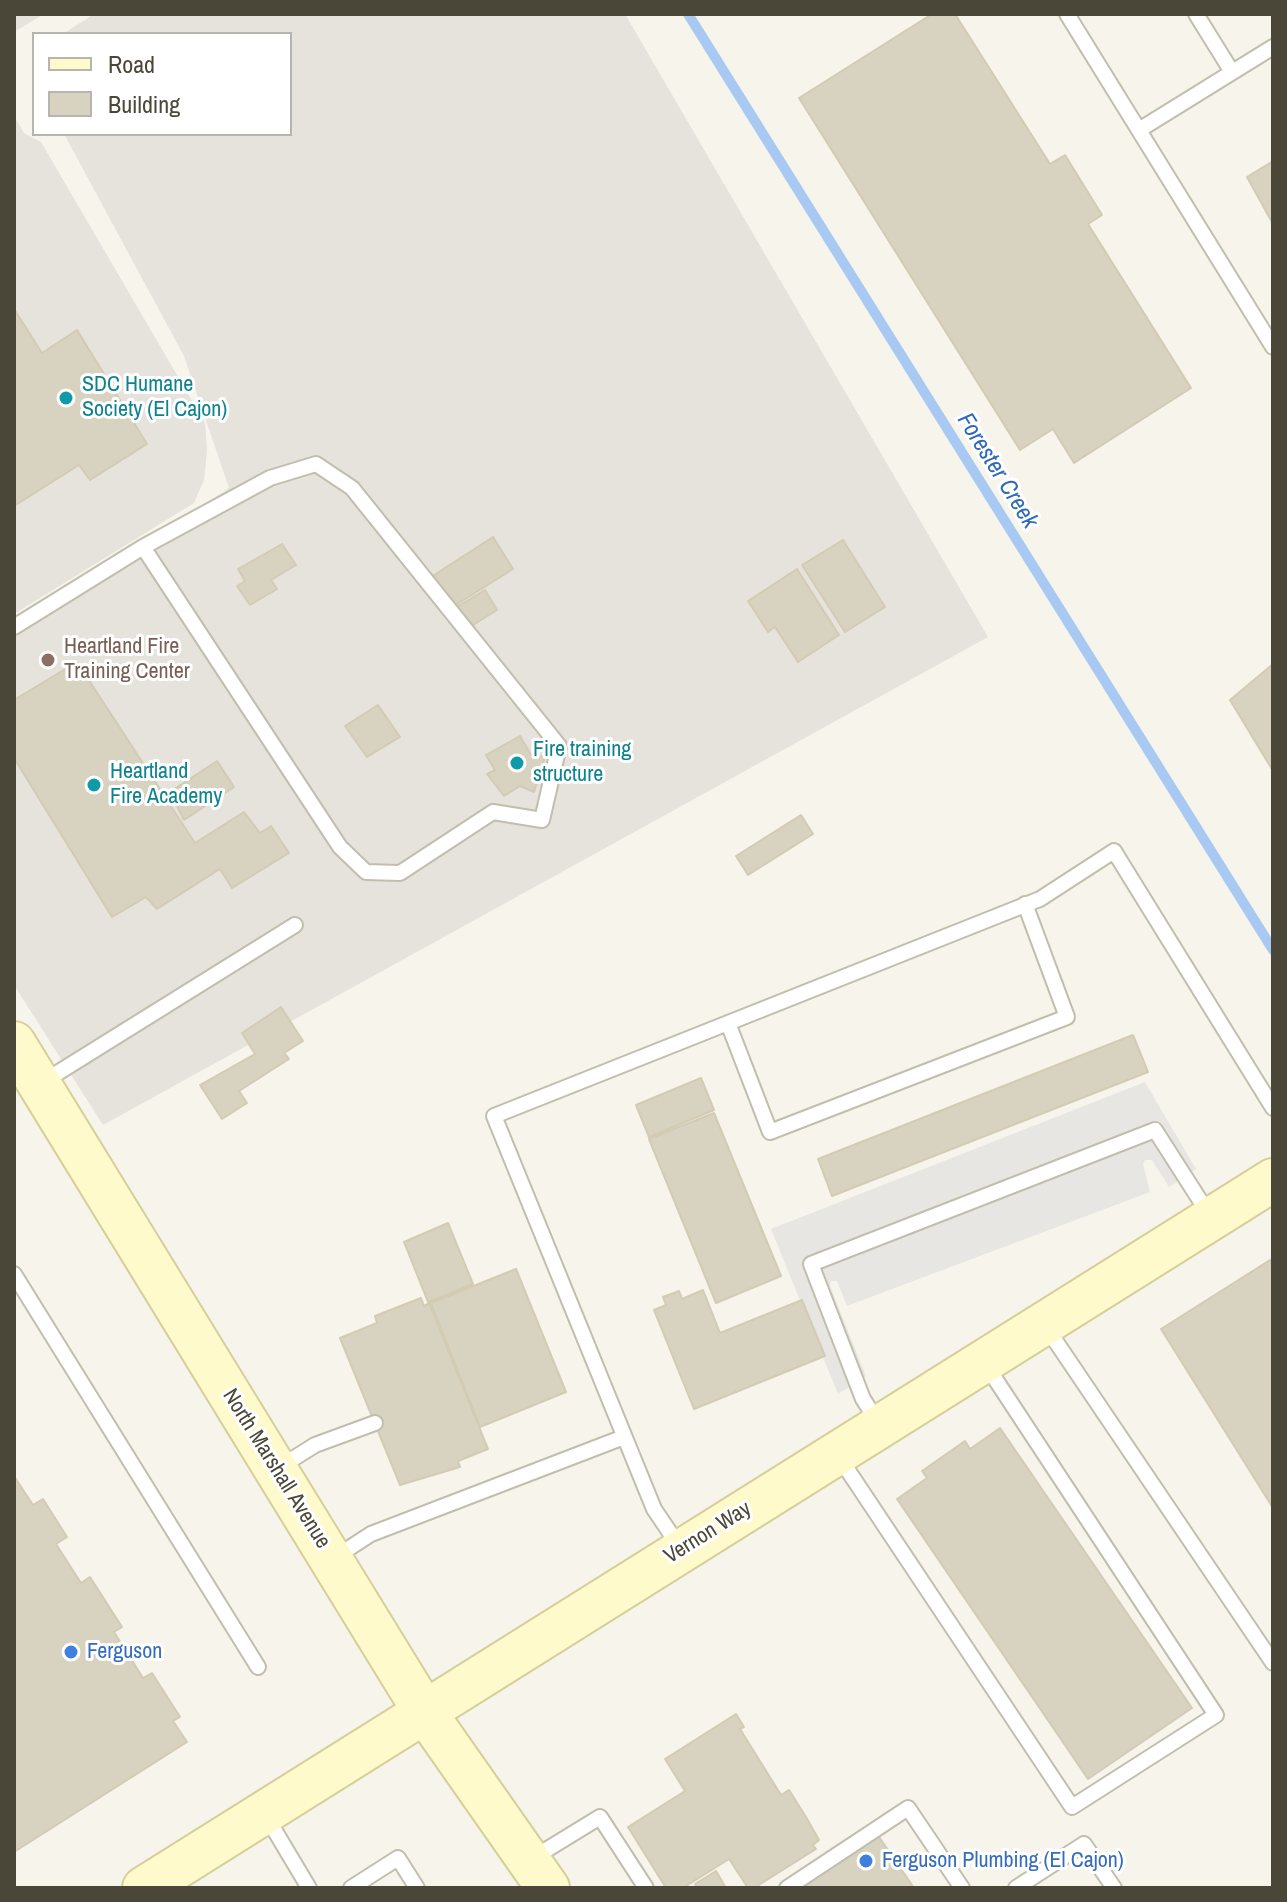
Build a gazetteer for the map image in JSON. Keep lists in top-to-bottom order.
{
  "streets": {
    "street": ["North Marshall Avenue", "Vernon Way"]
  },
  "crossings": [
    ["North Marshall Avenue", "Vernon Way"]
  ],
  "water": ["Forester Creek"],
  "places": [
    "SDC Humane Society (El Cajon)",
    "Heartland Fire Training Center",
    "Fire training structure",
    "Heartland Fire Academy",
    "Ferguson",
    "Ferguson Plumbing (El Cajon)"
  ],
  "legend": ["Road", "Building"]
}
